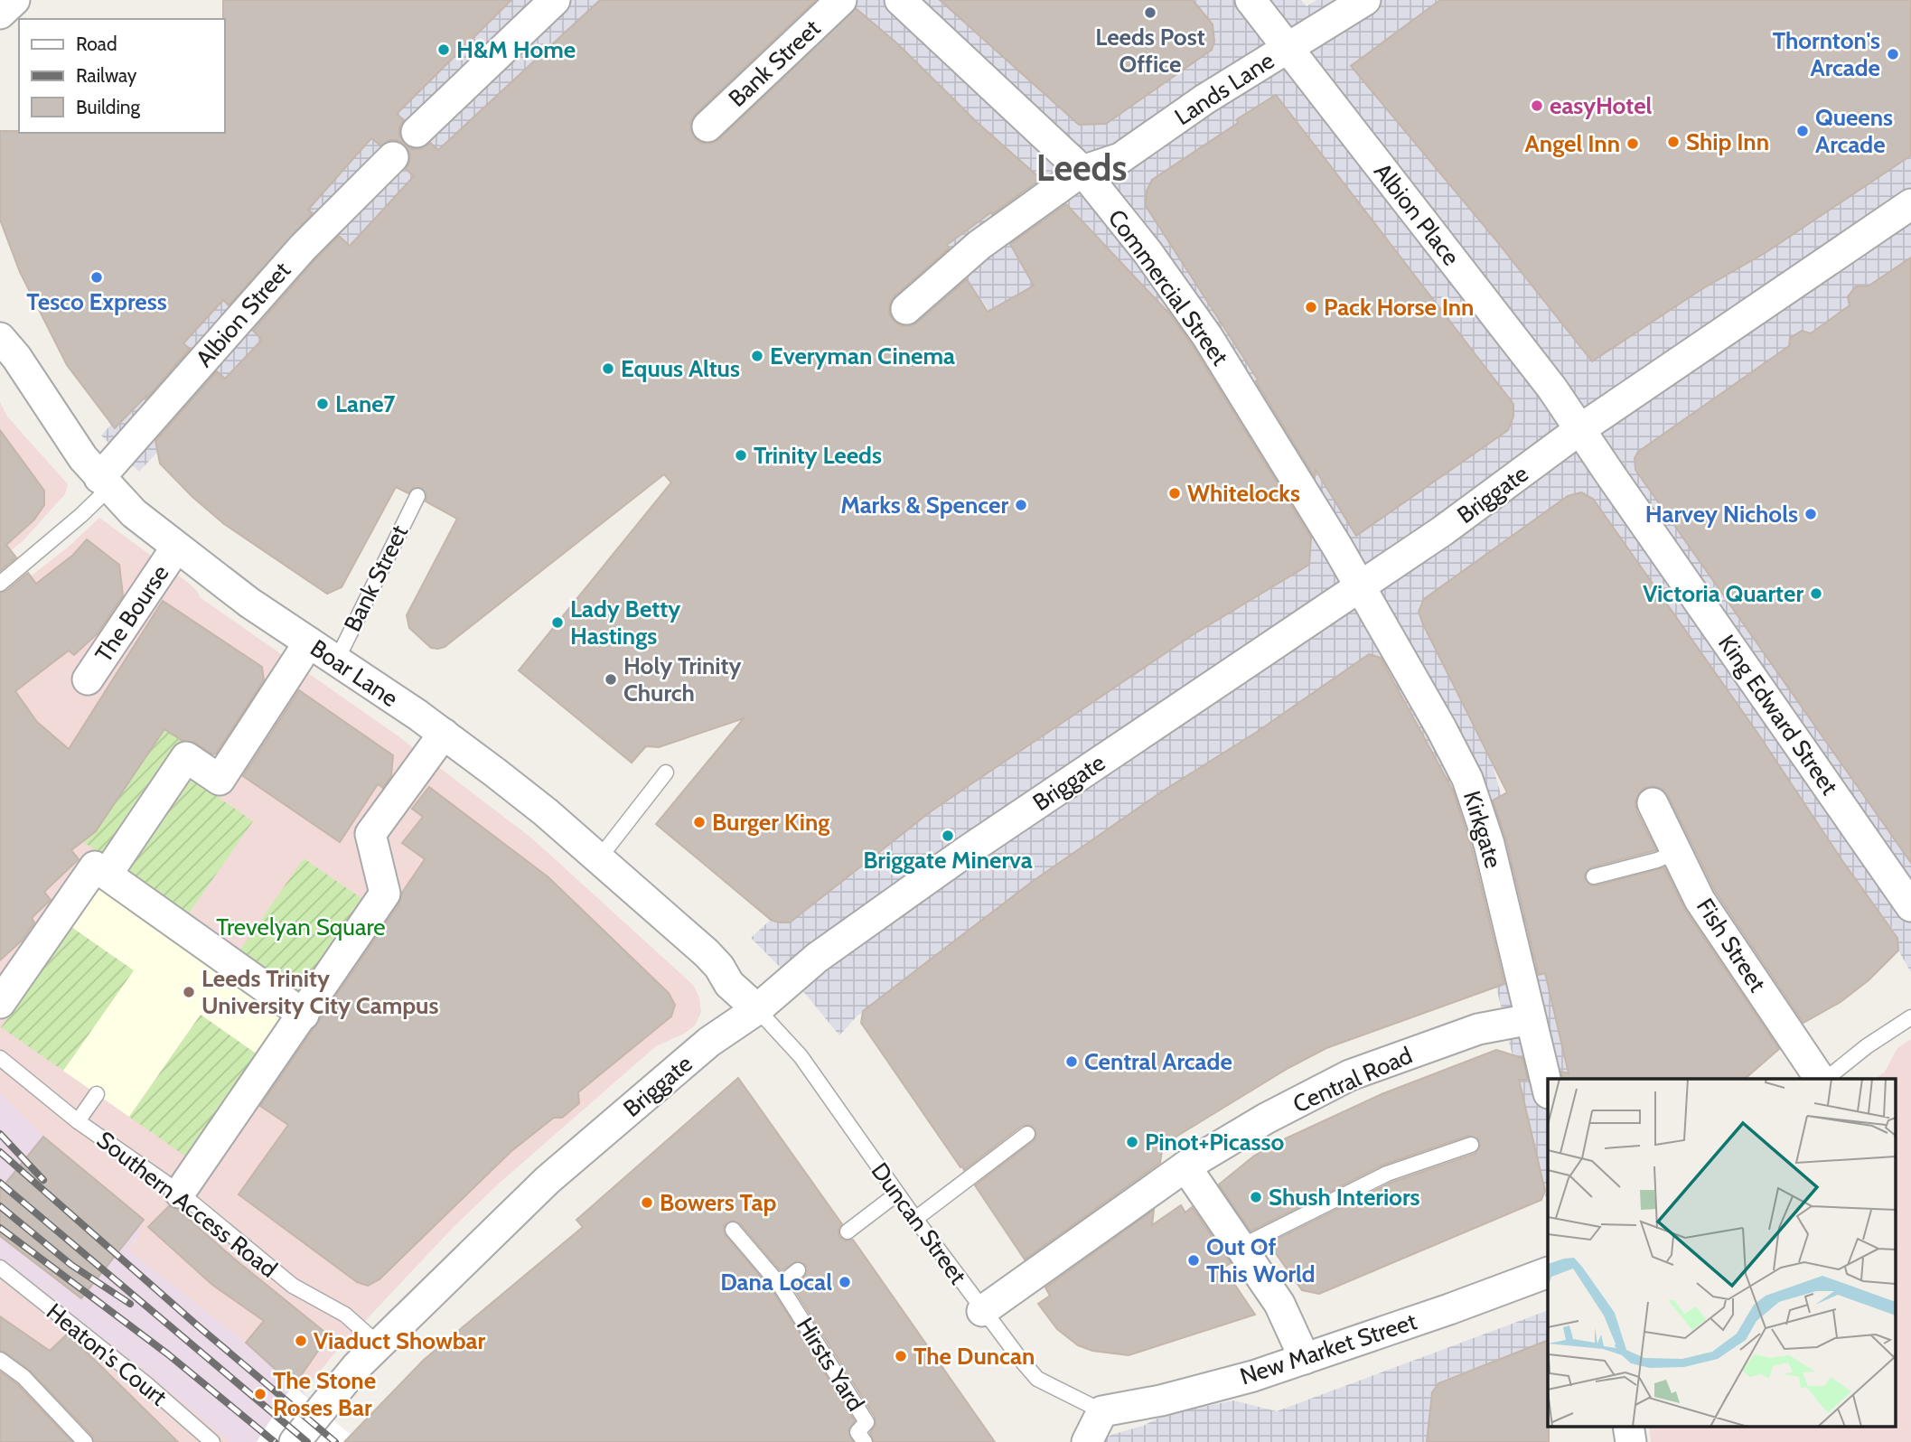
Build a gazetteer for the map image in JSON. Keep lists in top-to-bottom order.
{
  "streets": {
    "street": [
      "Bank Street",
      "Lands Lane",
      "Albion Place",
      "Commercial Street",
      "Albion Street",
      "Briggate",
      "The Bourse",
      "Boar Lane",
      "King Edward Street",
      "Kirkgate",
      "Fish Street",
      "Central Road",
      "New Market Street"
    ],
    "lane": [
      "Southern Access Road",
      "Duncan Street",
      "Heaton's Court",
      "Hirsts Yard"
    ]
  },
  "crossings": [
    ["Bank Street", "Boar Lane"],
    ["Lands Lane", "Albion Place"],
    ["Lands Lane", "Commercial Street"],
    ["Albion Place", "Briggate"],
    ["Albion Place", "King Edward Street"],
    ["Commercial Street", "Briggate"],
    ["Commercial Street", "Kirkgate"],
    ["Albion Street", "Boar Lane"],
    ["Briggate", "Boar Lane"],
    ["Briggate", "King Edward Street"],
    ["Briggate", "Kirkgate"],
    ["Briggate", "Southern Access Road"],
    ["Briggate", "Duncan Street"],
    ["The Bourse", "Boar Lane"],
    ["Boar Lane", "Duncan Street"],
    ["Kirkgate", "Central Road"],
    ["Central Road", "Duncan Street"],
    ["Duncan Street", "New Market Street"]
  ],
  "districts": ["Leeds"],
  "parks": ["Trevelyan Square"],
  "places": [
    "Leeds Post Office",
    "H&M Home",
    "Thornton's Arcade",
    "easyHotel",
    "Queens Arcade",
    "Ship Inn",
    "Angel Inn",
    "Tesco Express",
    "Pack Horse Inn",
    "Everyman Cinema",
    "Equus Altus",
    "Lane7",
    "Trinity Leeds",
    "Whitelocks",
    "Marks & Spencer",
    "Harvey Nichols",
    "Victoria Quarter",
    "Lady Betty Hastings",
    "Holy Trinity Church",
    "Burger King",
    "Briggate Minerva",
    "Leeds Trinity University City Campus",
    "Central Arcade",
    "Pinot+Picasso",
    "Shush Interiors",
    "Bowers Tap",
    "Out Of This World",
    "Dana Local",
    "Viaduct Showbar",
    "The Duncan",
    "The Stone Roses Bar"
  ],
  "legend": ["Road", "Railway", "Building"]
}
